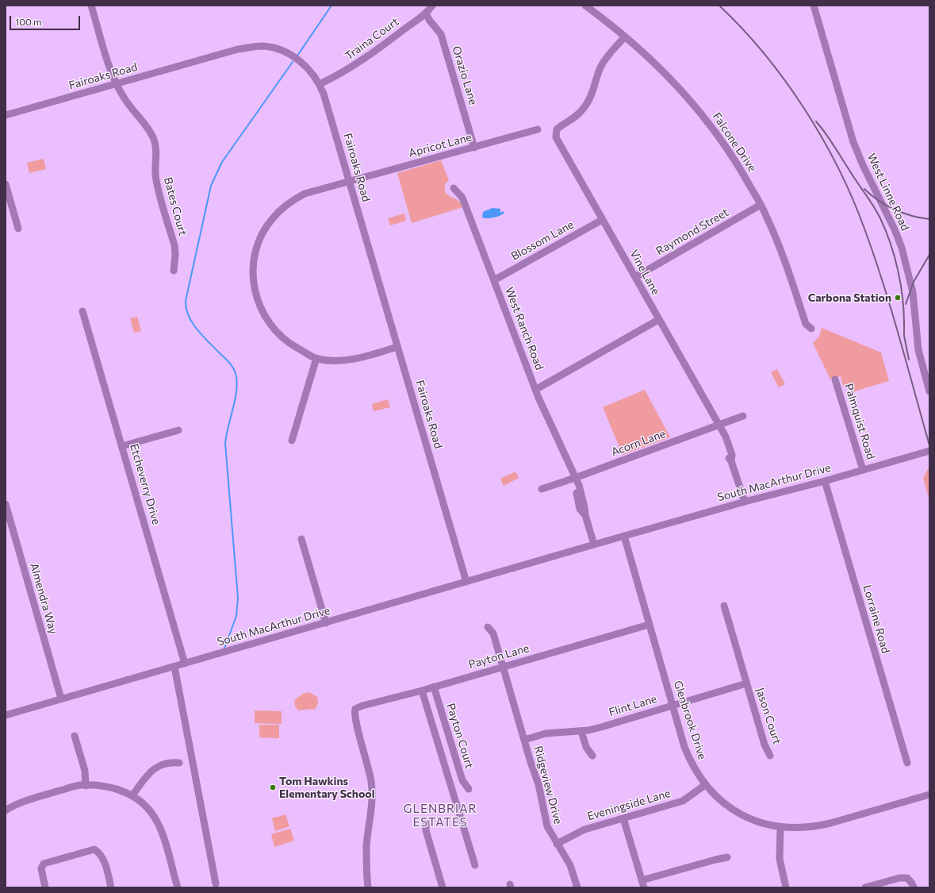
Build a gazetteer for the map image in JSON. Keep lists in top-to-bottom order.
{
  "streets": {
    "street": [
      "Traina Court",
      "Orazio Lane",
      "Fairoaks Road",
      "Falcone Drive",
      "Apricot Lane",
      "West Linne Road",
      "Bates Court",
      "Raymond Street",
      "Blossom Lane",
      "Vine Lane",
      "West Ranch Road",
      "Palmquist Road",
      "Acorn Lane",
      "South MacArthur Drive",
      "Etcheverry Drive",
      "Almendra Way",
      "Lorraine Road",
      "Payton Lane",
      "Flint Lane",
      "Jason Court",
      "Glenbrook Drive",
      "Payton Court",
      "Ridgeview Drive",
      "Eveningside Lane"
    ]
  },
  "crossings": [
    ["Traina Court", "Orazio Lane"],
    ["Traina Court", "Fairoaks Road"],
    ["Orazio Lane", "Apricot Lane"],
    ["Fairoaks Road", "Apricot Lane"],
    ["Fairoaks Road", "Bates Court"],
    ["Fairoaks Road", "South MacArthur Drive"],
    ["Falcone Drive", "Raymond Street"],
    ["Falcone Drive", "Vine Lane"],
    ["Raymond Street", "Vine Lane"],
    ["Blossom Lane", "Vine Lane"],
    ["Blossom Lane", "West Ranch Road"],
    ["Vine Lane", "Acorn Lane"],
    ["Vine Lane", "South MacArthur Drive"],
    ["West Ranch Road", "Acorn Lane"],
    ["West Ranch Road", "South MacArthur Drive"],
    ["Palmquist Road", "South MacArthur Drive"],
    ["South MacArthur Drive", "Etcheverry Drive"],
    ["South MacArthur Drive", "Almendra Way"],
    ["South MacArthur Drive", "Lorraine Road"],
    ["South MacArthur Drive", "Glenbrook Drive"],
    ["Payton Lane", "Glenbrook Drive"],
    ["Payton Lane", "Payton Court"],
    ["Payton Lane", "Ridgeview Drive"],
    ["Flint Lane", "Jason Court"],
    ["Flint Lane", "Glenbrook Drive"],
    ["Flint Lane", "Ridgeview Drive"],
    ["Glenbrook Drive", "Eveningside Lane"],
    ["Ridgeview Drive", "Eveningside Lane"]
  ],
  "districts": ["GLENBRIAR ESTATES"],
  "places": ["Carbona Station", "Tom Hawkins Elementary School"],
  "scale_bar": "100 m"
}
